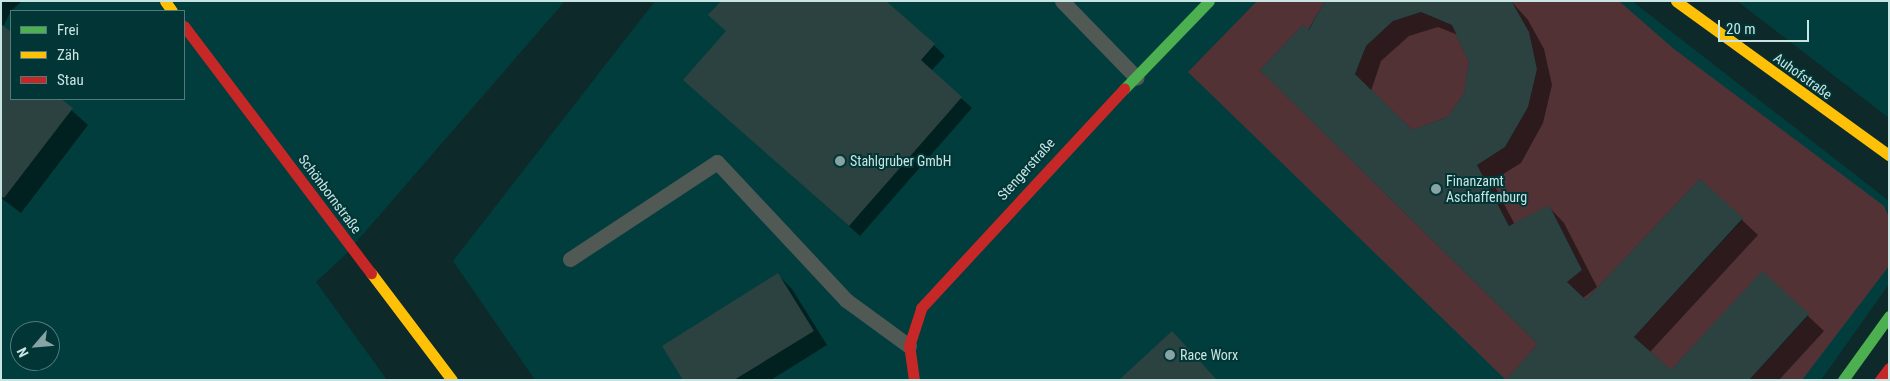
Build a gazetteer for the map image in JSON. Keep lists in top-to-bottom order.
{
  "streets": {
    "street": ["Auhofstraße", "Stengerstraße", "Schönbornstraße"]
  },
  "places": ["Stahlgruber GmbH", "Finanzamt Aschaffenburg", "Race Worx"],
  "legend": ["Frei", "Zäh", "Stau"],
  "scale_bar": "20 m",
  "north": "bottom left"
}
